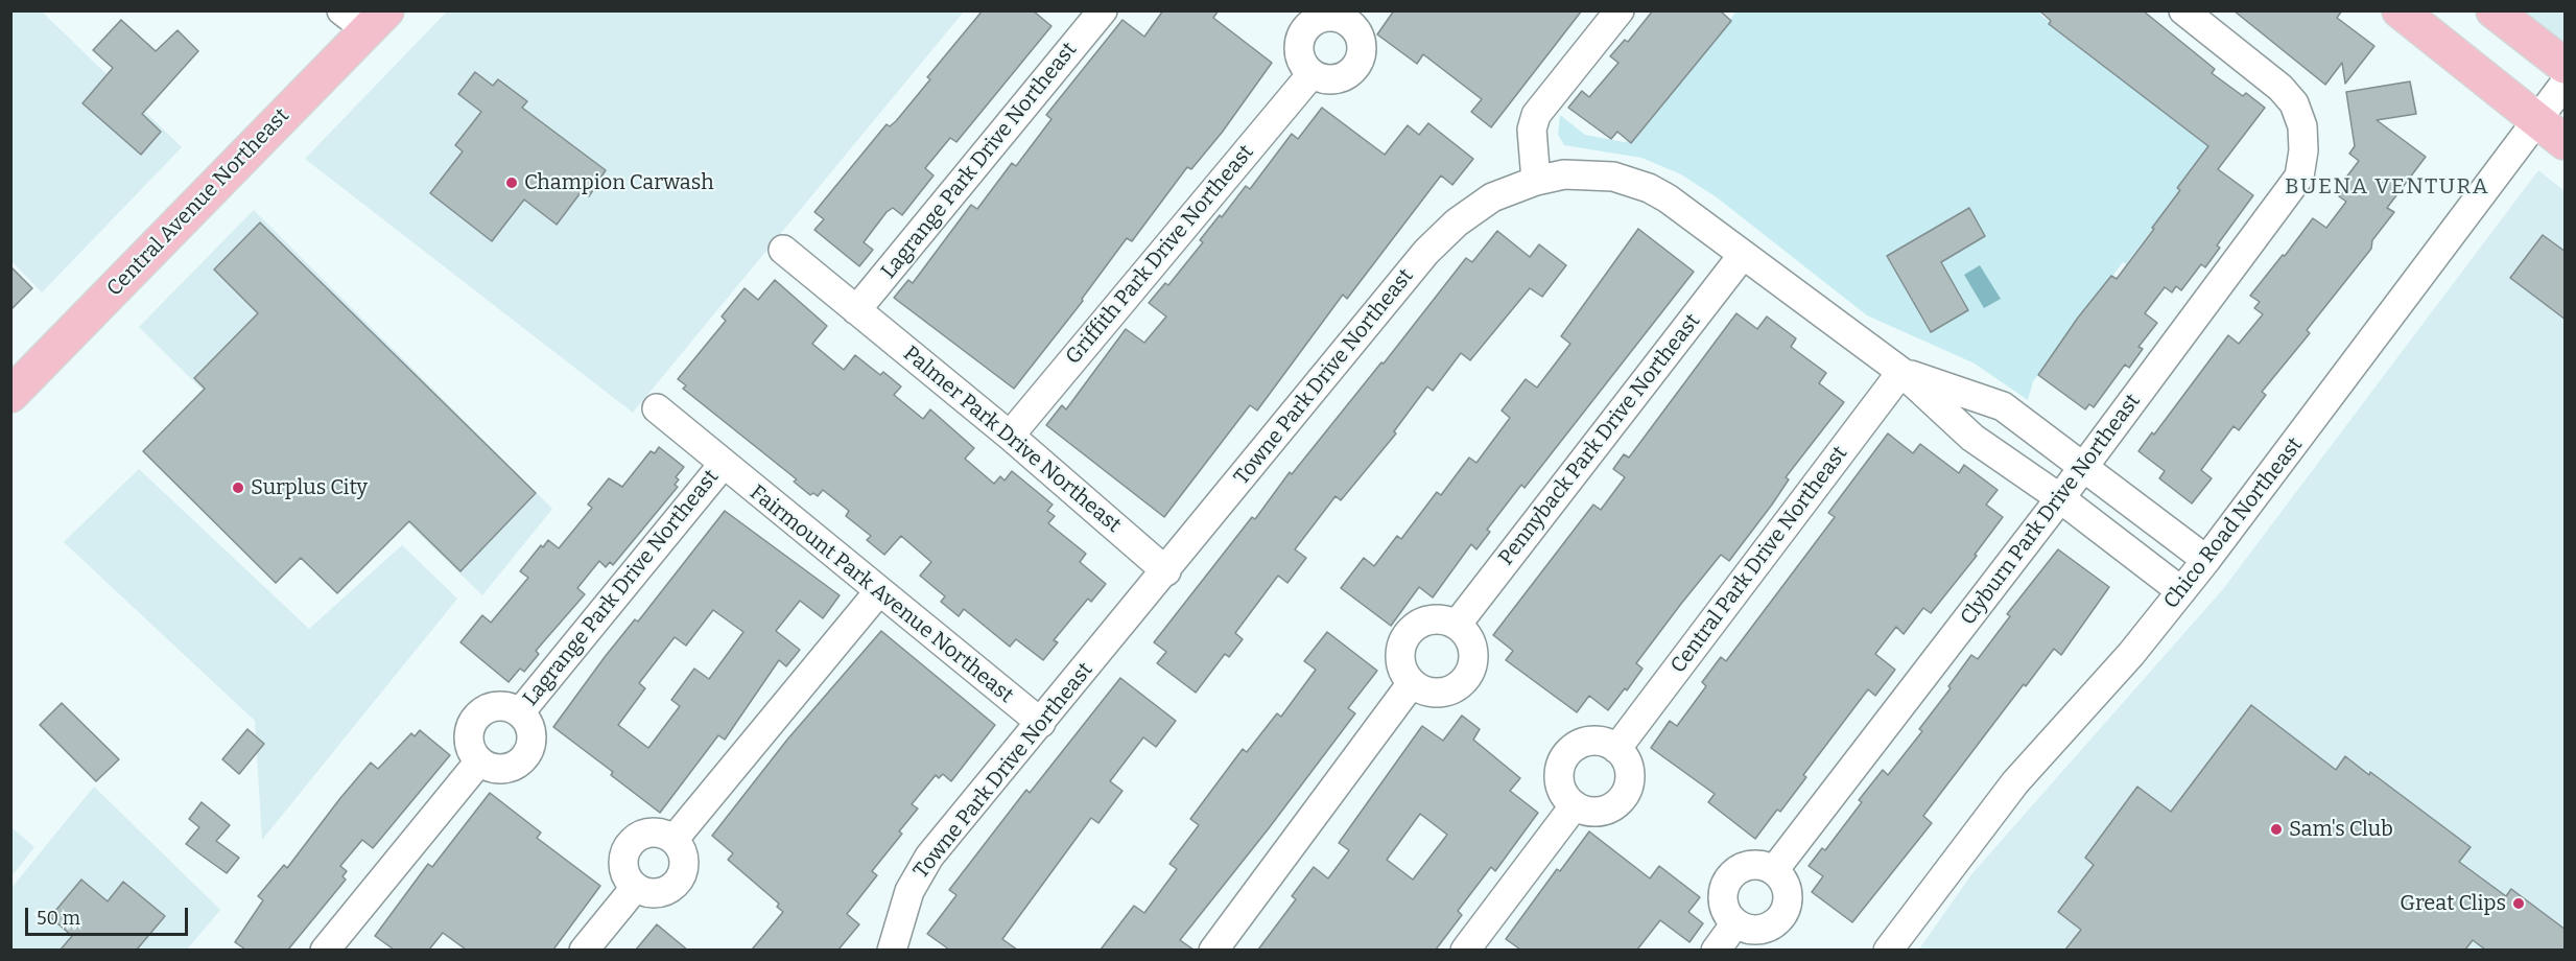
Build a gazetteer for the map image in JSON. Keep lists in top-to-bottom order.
{
  "streets": {
    "main road": ["Central Avenue Northeast"],
    "street": [
      "Lagrange Park Drive Northeast",
      "Griffith Park Drive Northeast",
      "Towne Park Drive Northeast",
      "Palmer Park Drive Northeast",
      "Pennyback Park Drive Northeast",
      "Clyburn Park Drive Northeast",
      "Chico Road Northeast",
      "Central Park Drive Northeast",
      "Fairmount Park Avenue Northeast"
    ]
  },
  "crossings": [
    ["Lagrange Park Drive Northeast", "Palmer Park Drive Northeast"],
    ["Lagrange Park Drive Northeast", "Fairmount Park Avenue Northeast"],
    ["Griffith Park Drive Northeast", "Palmer Park Drive Northeast"],
    ["Towne Park Drive Northeast", "Palmer Park Drive Northeast"],
    ["Towne Park Drive Northeast", "Pennyback Park Drive Northeast"],
    ["Towne Park Drive Northeast", "Clyburn Park Drive Northeast"],
    ["Towne Park Drive Northeast", "Chico Road Northeast"],
    ["Towne Park Drive Northeast", "Central Park Drive Northeast"],
    ["Towne Park Drive Northeast", "Fairmount Park Avenue Northeast"]
  ],
  "districts": ["BUENA VENTURA"],
  "places": [
    "Champion Carwash",
    "Surplus City",
    "Sam's Club",
    "Great Clips"
  ],
  "scale_bar": "50 m"
}
